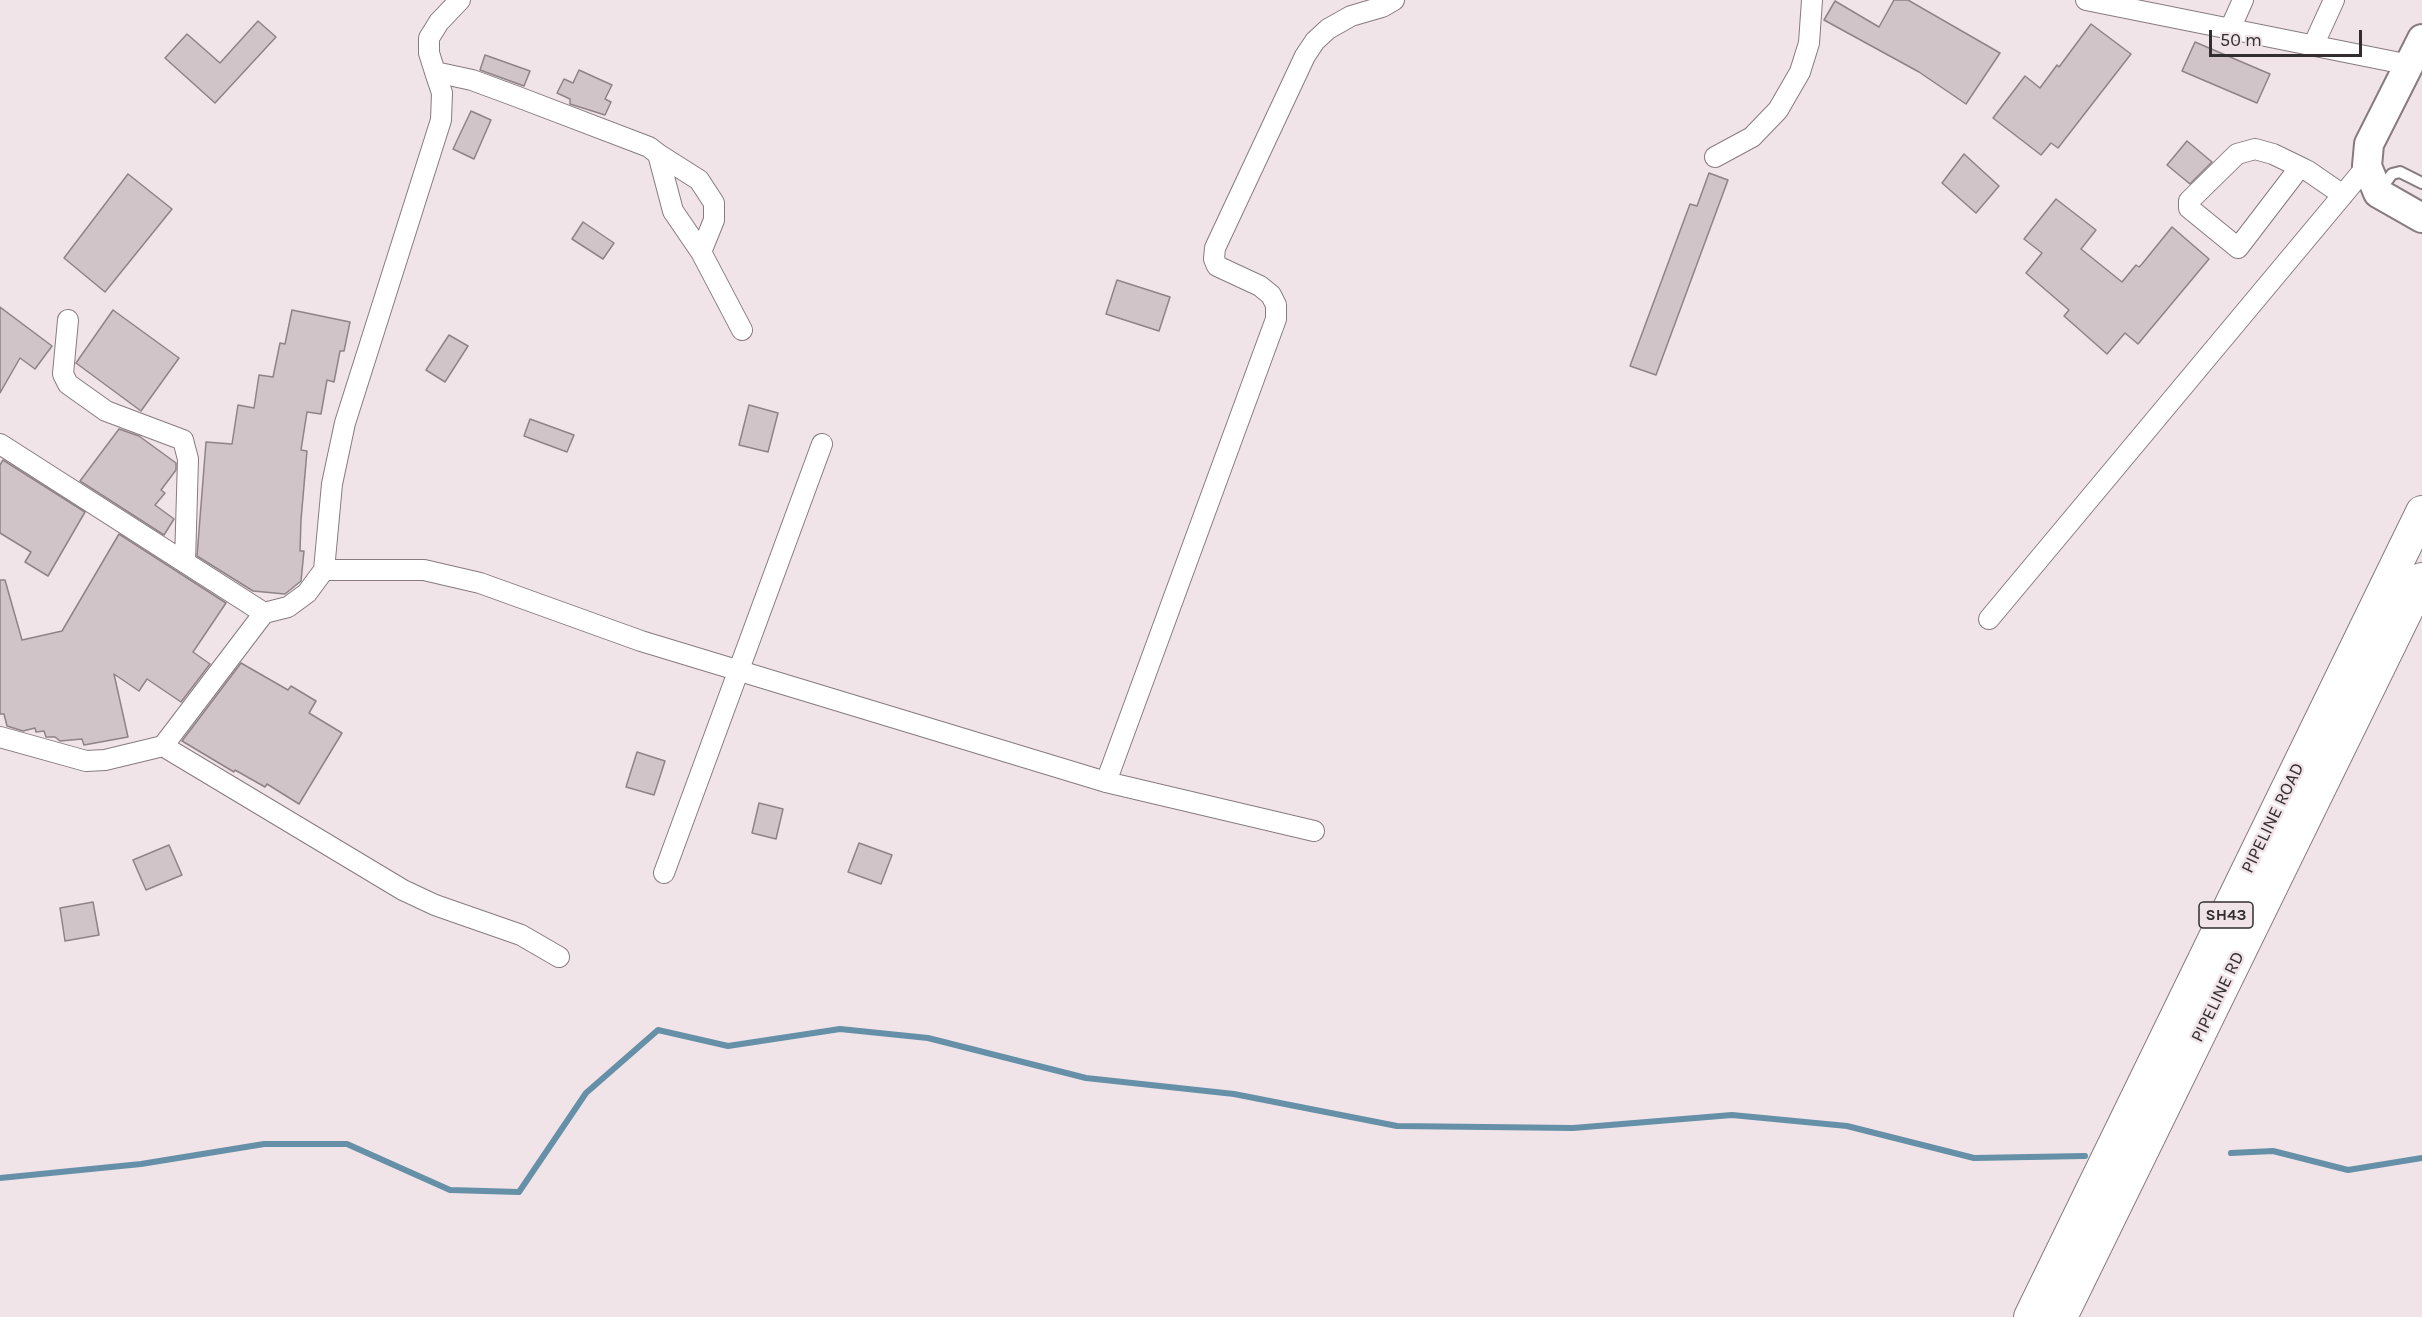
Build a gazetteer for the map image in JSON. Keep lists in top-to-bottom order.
{
  "streets": {
    "main road": ["PIPELINE ROAD", "SH43", "PIPELINE RD"]
  },
  "scale_bar": "50 m"
}
